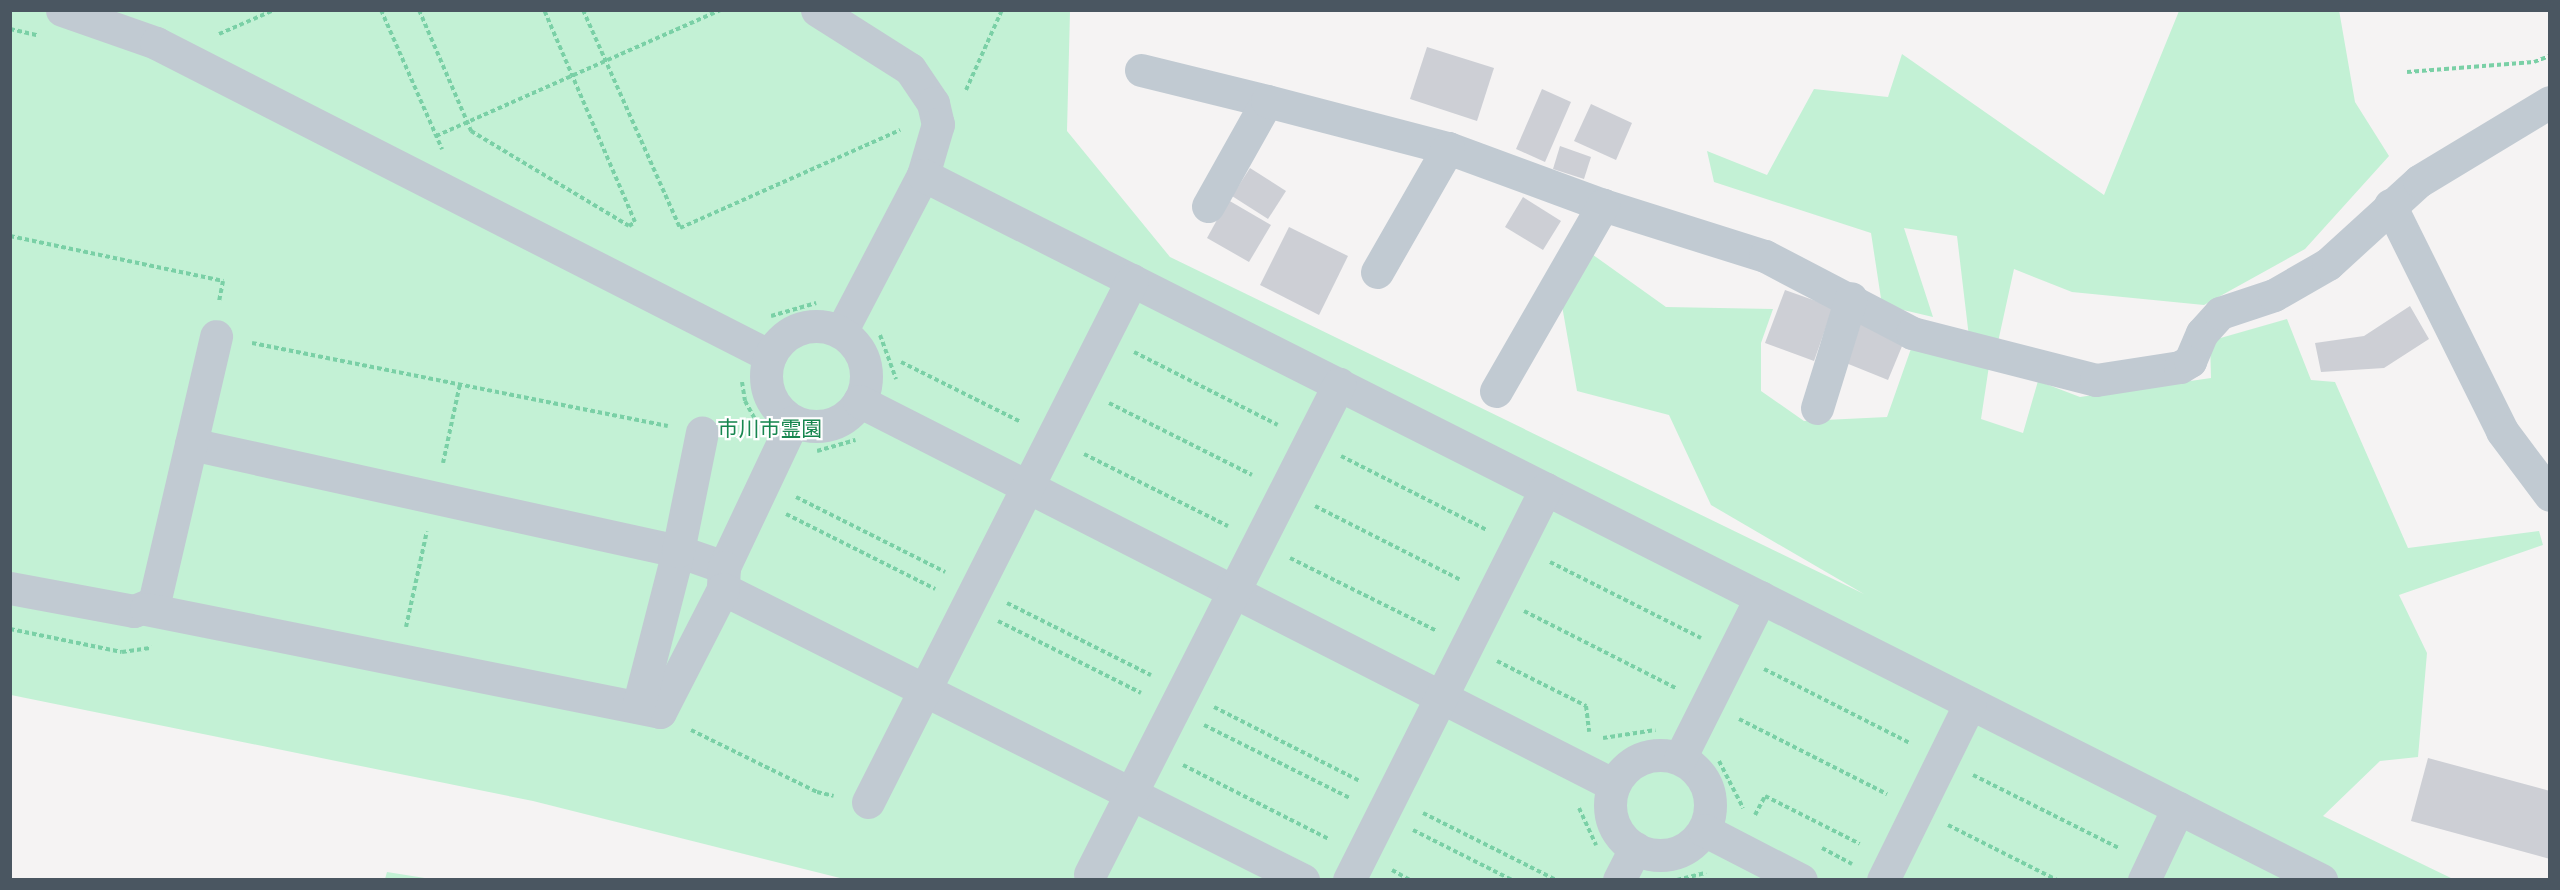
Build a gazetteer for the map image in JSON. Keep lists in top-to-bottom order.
{
  "parks": ["市川市霊園"]
}
